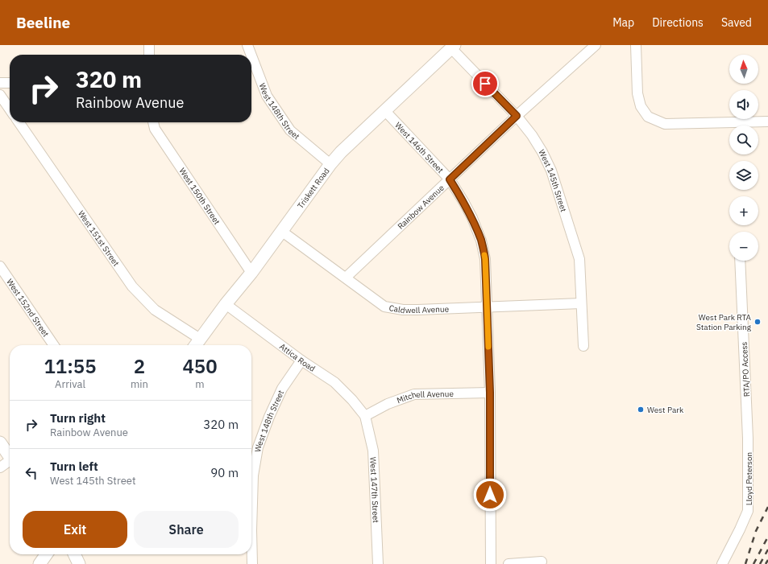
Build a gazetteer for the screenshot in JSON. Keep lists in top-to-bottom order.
{
  "streets": {
    "main road": ["Triskett Road"],
    "street": [
      "West 148th Street",
      "West 146th Street",
      "West 145th Street",
      "West 150th Street",
      "Rainbow Avenue",
      "West 151st Street",
      "Caldwell Avenue",
      "West 152nd Street",
      "Attica Road",
      "RTA/PO Access",
      "Mitchell Avenue",
      "Lloyd Peterson",
      "West 147th Street"
    ]
  },
  "crossings": [
    ["West 148th Street", "Triskett Road"],
    ["West 148th Street", "Attica Road"],
    ["West 146th Street", "Triskett Road"],
    ["West 146th Street", "Rainbow Avenue"],
    ["West 146th Street", "Caldwell Avenue"],
    ["West 146th Street", "Mitchell Avenue"],
    ["West 145th Street", "Triskett Road"],
    ["West 145th Street", "Rainbow Avenue"],
    ["West 145th Street", "Caldwell Avenue"],
    ["Triskett Road", "West 150th Street"],
    ["Triskett Road", "West 151st Street"],
    ["Triskett Road", "Caldwell Avenue"],
    ["Triskett Road", "Attica Road"],
    ["Rainbow Avenue", "Caldwell Avenue"],
    ["Attica Road", "Mitchell Avenue"],
    ["Attica Road", "West 147th Street"],
    ["RTA/PO Access", "Lloyd Peterson"],
    ["Mitchell Avenue", "West 147th Street"]
  ],
  "places": ["West Park RTA Station Parking", "West Park"],
  "north": "top",
  "page": {
    "header": "Beeline",
    "nav": ["Map", "Directions", "Saved"],
    "map_buttons": ["+", "−"],
    "turn": ["320 m", "Rainbow Avenue"],
    "eta": [
      "11:55",
      "Arrival",
      "2",
      "min",
      "450",
      "m"
    ],
    "list": [
      {
        "name": "Turn right",
        "note": "Rainbow Avenue",
        "value": "320 m"
      },
      {
        "name": "Turn left",
        "note": "West 145th Street",
        "value": "90 m"
      }
    ],
    "buttons": ["Exit", "Share"]
  }
}
